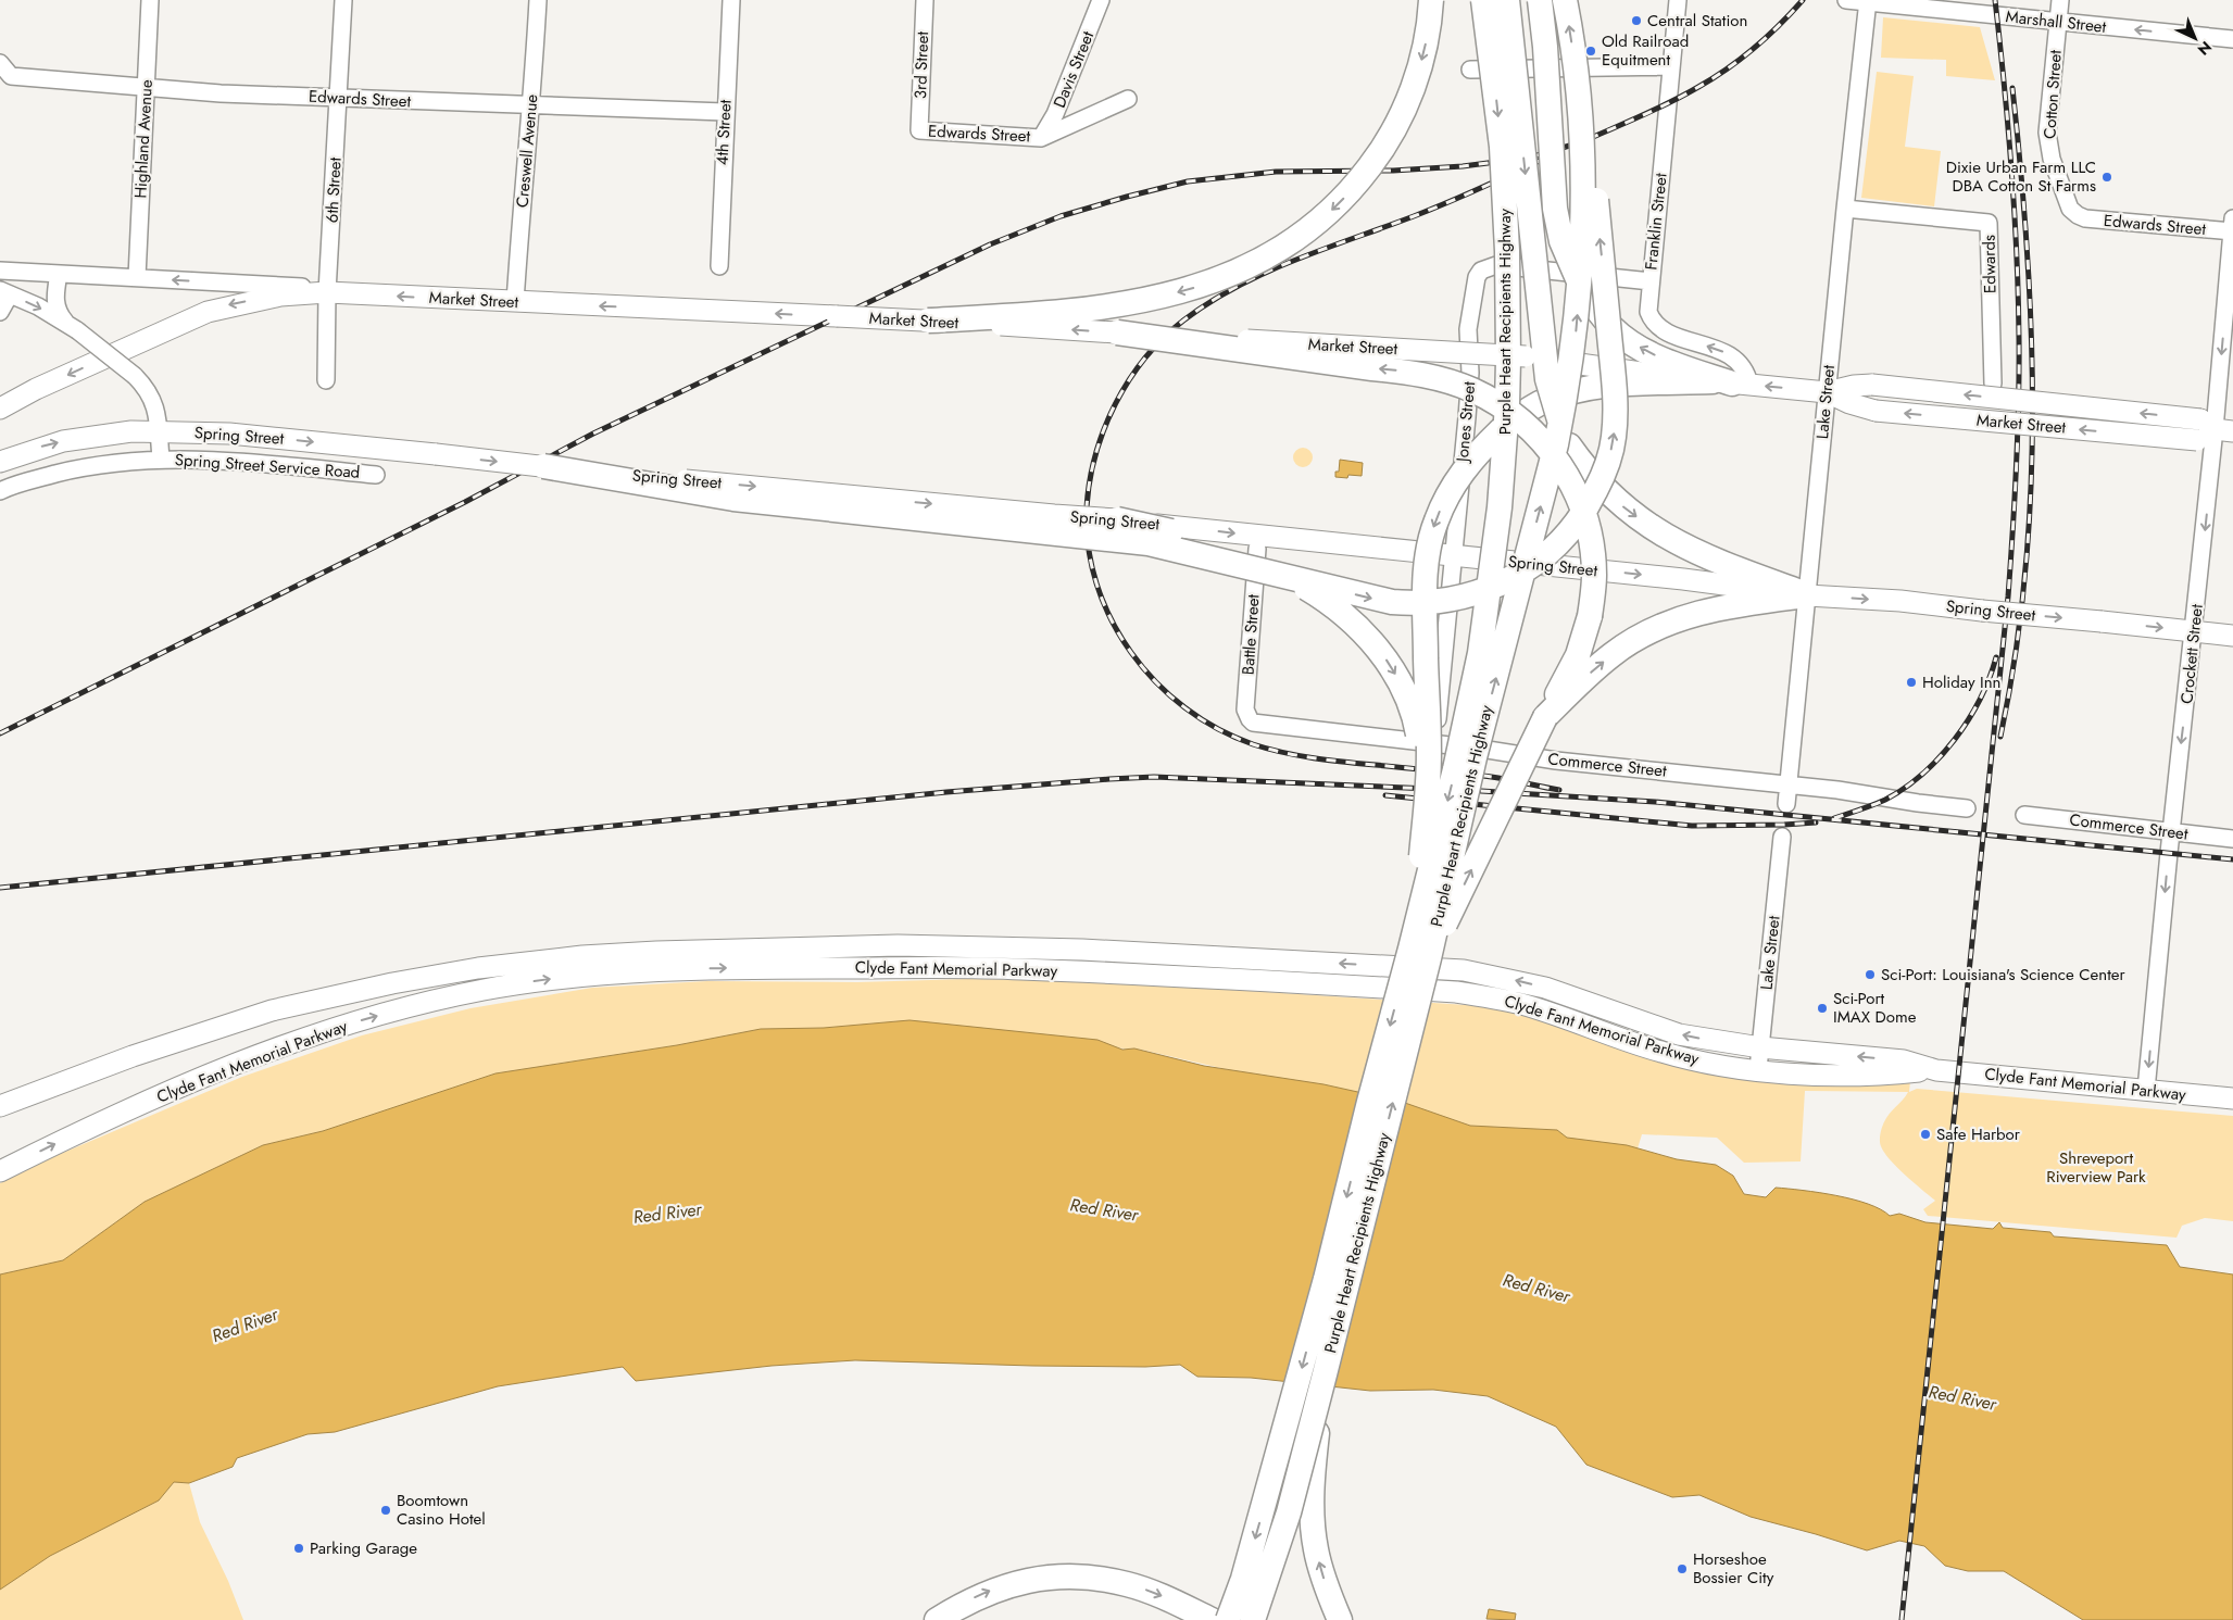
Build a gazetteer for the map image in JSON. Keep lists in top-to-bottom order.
{
  "streets": {
    "highway": ["Purple Heart Recipients Highway"],
    "main road": ["Market Street", "Spring Street", "Clyde Fant Memorial Parkway"],
    "street": [
      "Marshall Street",
      "3rd Street",
      "Davis Street",
      "Cotton Street",
      "Edwards Street",
      "4th Street",
      "Highland Avenue",
      "Creswell Avenue",
      "6th Street",
      "Franklin Street",
      "Edwards",
      "Lake Street",
      "Jones Street",
      "Spring Street Service Road",
      "Battle Street",
      "Crockett Street",
      "Commerce Street"
    ]
  },
  "crossings": [
    ["Marshall Street", "Cotton Street"],
    ["Marshall Street", "Lake Street"],
    ["3rd Street", "Edwards Street"],
    ["Davis Street", "Edwards Street"],
    ["Cotton Street", "Edwards Street"],
    ["Edwards Street", "4th Street"],
    ["Edwards Street", "Highland Avenue"],
    ["Edwards Street", "Creswell Avenue"],
    ["Edwards Street", "6th Street"],
    ["Edwards Street", "Crockett Street"],
    ["Highland Avenue", "Market Street"],
    ["Creswell Avenue", "Market Street"],
    ["6th Street", "Market Street"],
    ["Franklin Street", "Market Street"],
    ["Franklin Street", "Jones Street"],
    ["Edwards", "Lake Street"],
    ["Market Street", "Lake Street"],
    ["Market Street", "Crockett Street"],
    ["Lake Street", "Spring Street"],
    ["Lake Street", "Commerce Street"],
    ["Lake Street", "Clyde Fant Memorial Parkway"],
    ["Jones Street", "Spring Street"],
    ["Jones Street", "Commerce Street"],
    ["Spring Street", "Crockett Street"],
    ["Battle Street", "Commerce Street"],
    ["Crockett Street", "Commerce Street"],
    ["Crockett Street", "Clyde Fant Memorial Parkway"]
  ],
  "one_way": [
    "Marshall Street",
    "Market Street",
    "Spring Street",
    "Crockett Street"
  ],
  "water": ["Red River"],
  "parks": ["Shreveport Riverview Park"],
  "places": [
    "Central Station",
    "Old Railroad Equitment",
    "Dixie Urban Farm LLC DBA Cotton St Farms",
    "Holiday Inn",
    "Sci-Port: Louisiana's Science Center",
    "Sci-Port IMAX Dome",
    "Safe Harbor",
    "Boomtown Casino Hotel",
    "Parking Garage",
    "Horseshoe Bossier City"
  ],
  "north": "bottom right"
}
